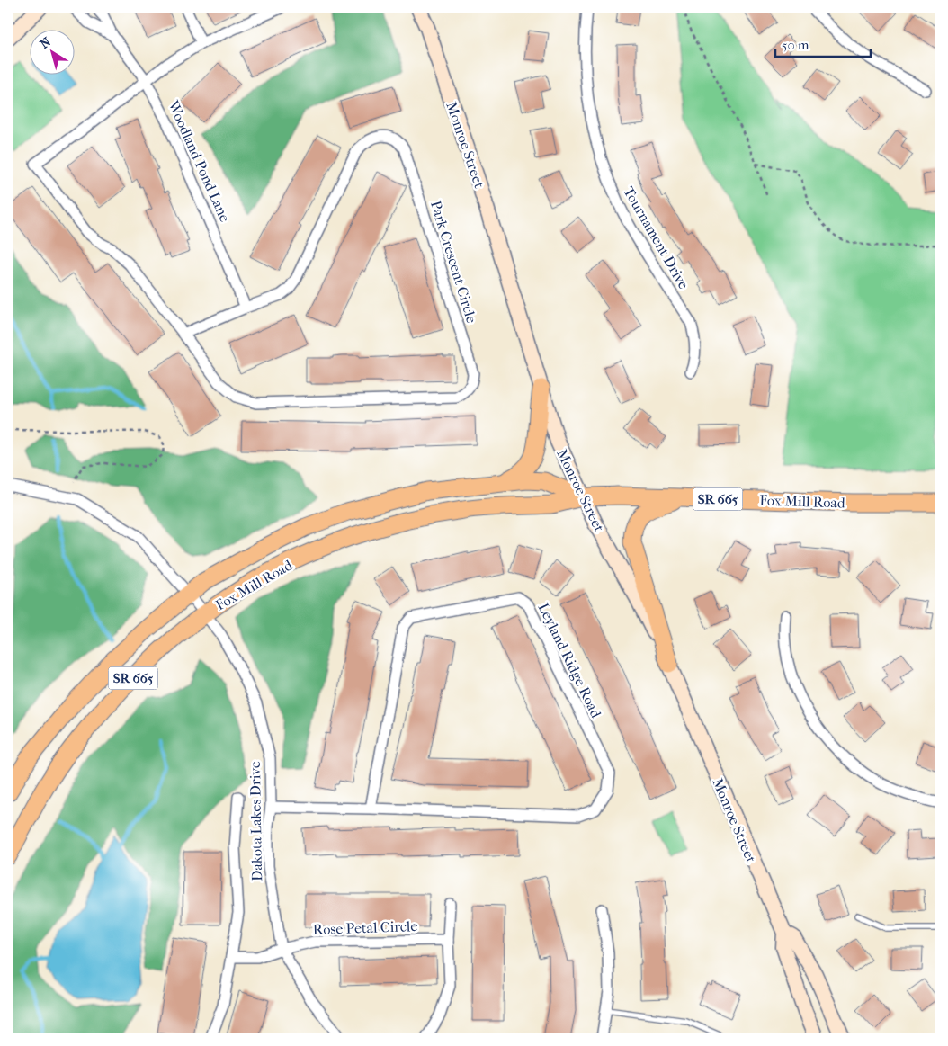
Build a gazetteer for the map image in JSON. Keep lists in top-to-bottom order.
{
  "streets": {
    "main road": ["Monroe Street", "SR 665", "Fox Mill Road"],
    "street": [
      "Woodland Pond Lane",
      "Tournament Drive",
      "Park Crescent Circle",
      "Leyland Ridge Road",
      "Dakota Lakes Drive",
      "Rose Petal Circle"
    ]
  },
  "crossings": [
    ["Monroe Street", "Fox Mill Road"],
    ["Woodland Pond Lane", "Park Crescent Circle"],
    ["Fox Mill Road", "Dakota Lakes Drive"],
    ["Leyland Ridge Road", "Dakota Lakes Drive"],
    ["Dakota Lakes Drive", "Rose Petal Circle"]
  ],
  "scale_bar": "50 m",
  "north": "top left"
}
